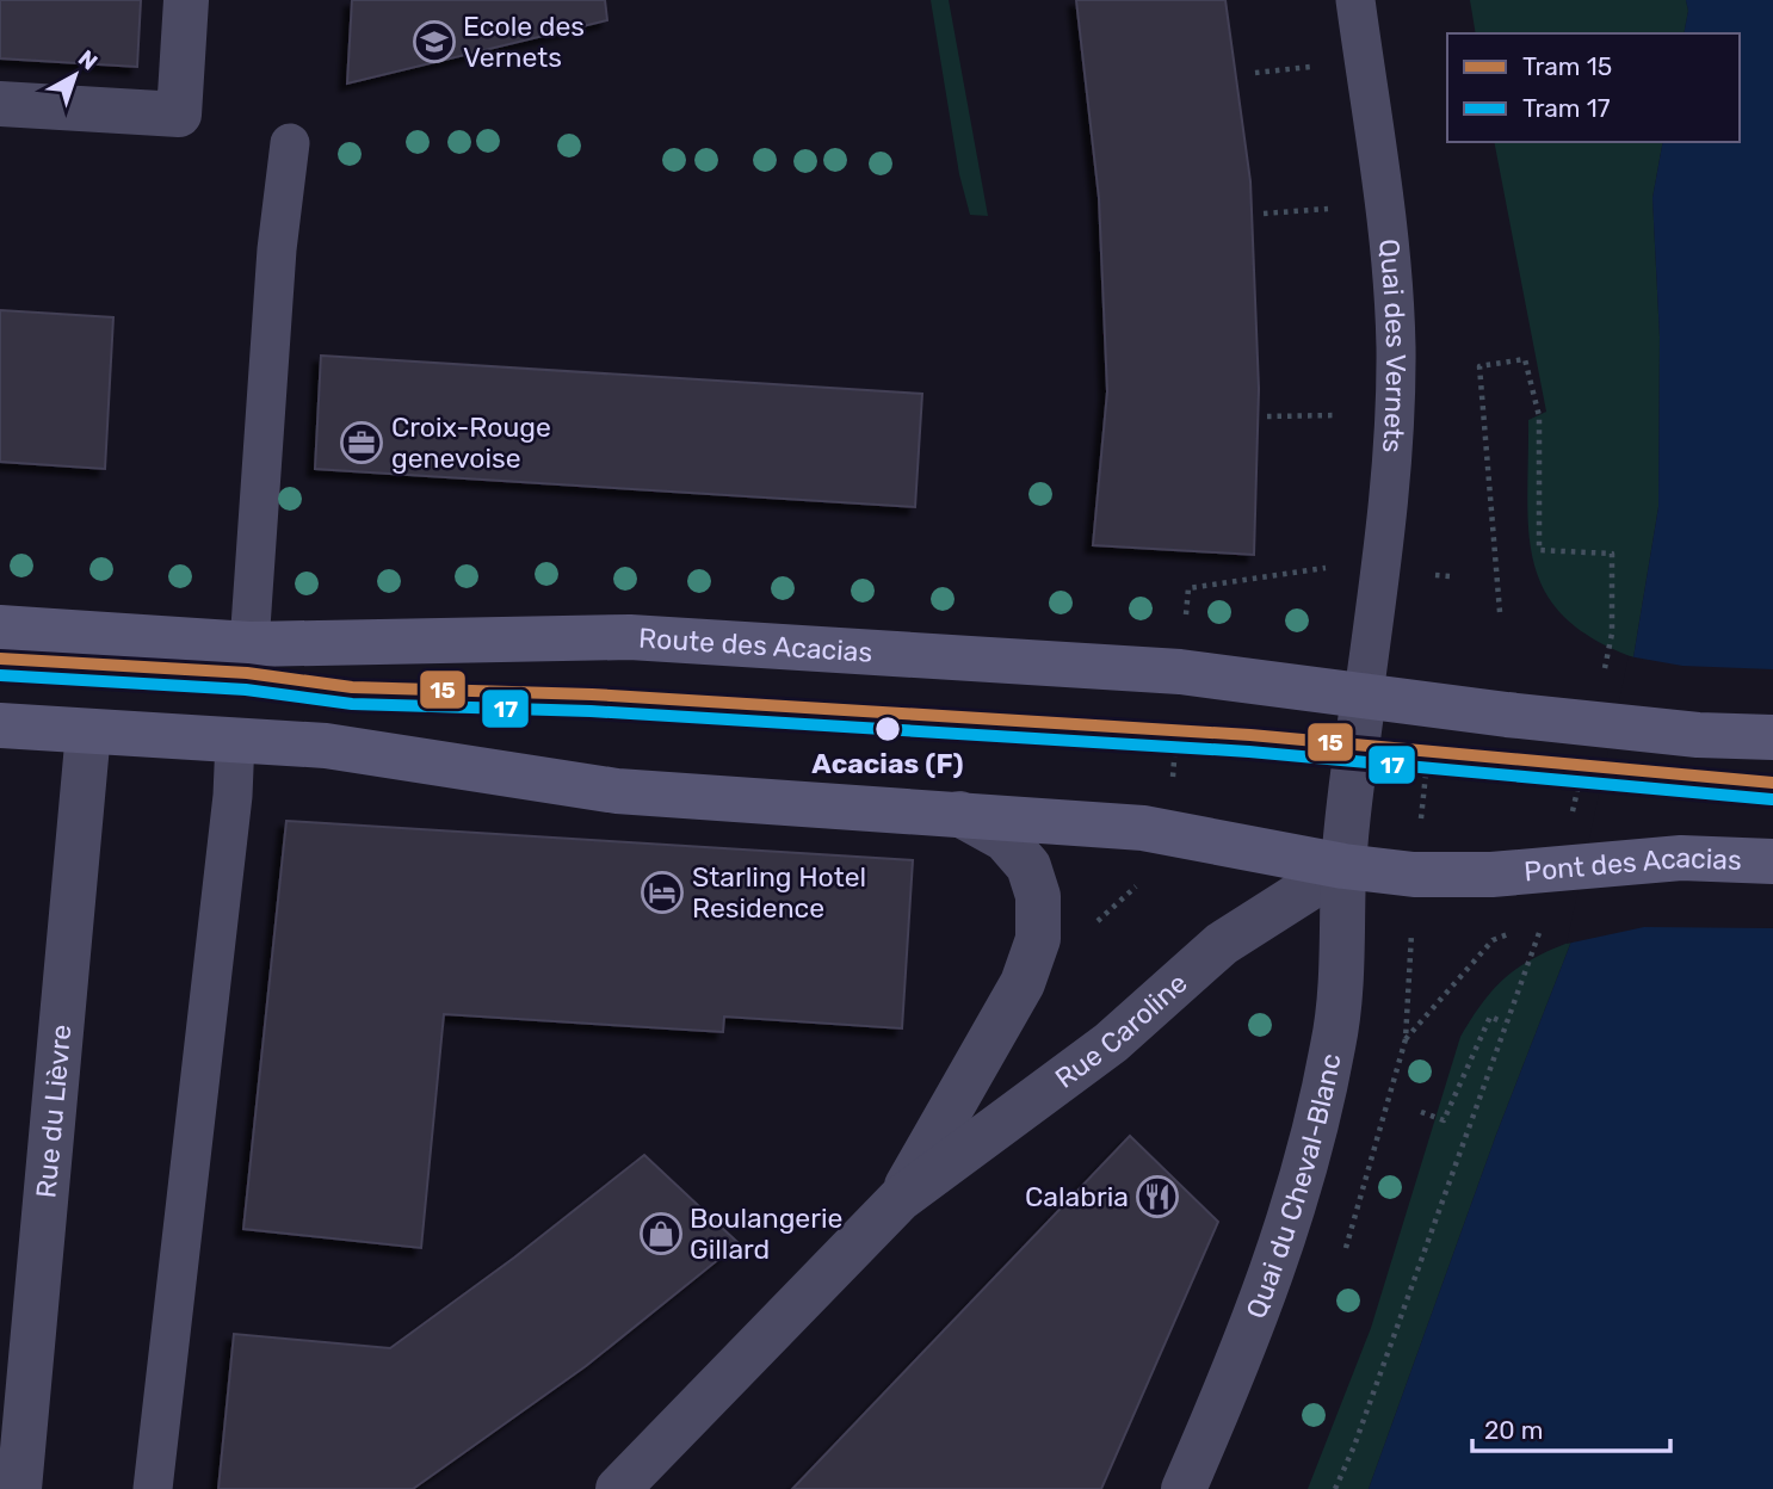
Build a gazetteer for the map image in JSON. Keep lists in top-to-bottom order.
{
  "streets": {
    "main road": ["Route des Acacias", "Pont des Acacias"],
    "street": ["Rue Caroline", "Rue du Lièvre", "Quai du Cheval-Blanc"],
    "lane": ["Quai des Vernets"]
  },
  "crossings": [
    ["Quai des Vernets", "Route des Acacias"],
    ["Rue Caroline", "Quai du Cheval-Blanc"]
  ],
  "places": {
    "school or university": ["Ecole des Vernets"],
    "office": ["Croix-Rouge genevoise"],
    "other": ["Acacias (F)"],
    "hotel": ["Starling Hotel Residence"],
    "restaurant": ["Calabria"],
    "shop": ["Boulangerie Gillard"]
  },
  "lines": ["tram line 15", "tram line 17"],
  "legend": ["Tram 15", "Tram 17"],
  "scale_bar": "20 m",
  "north": "top right"
}
